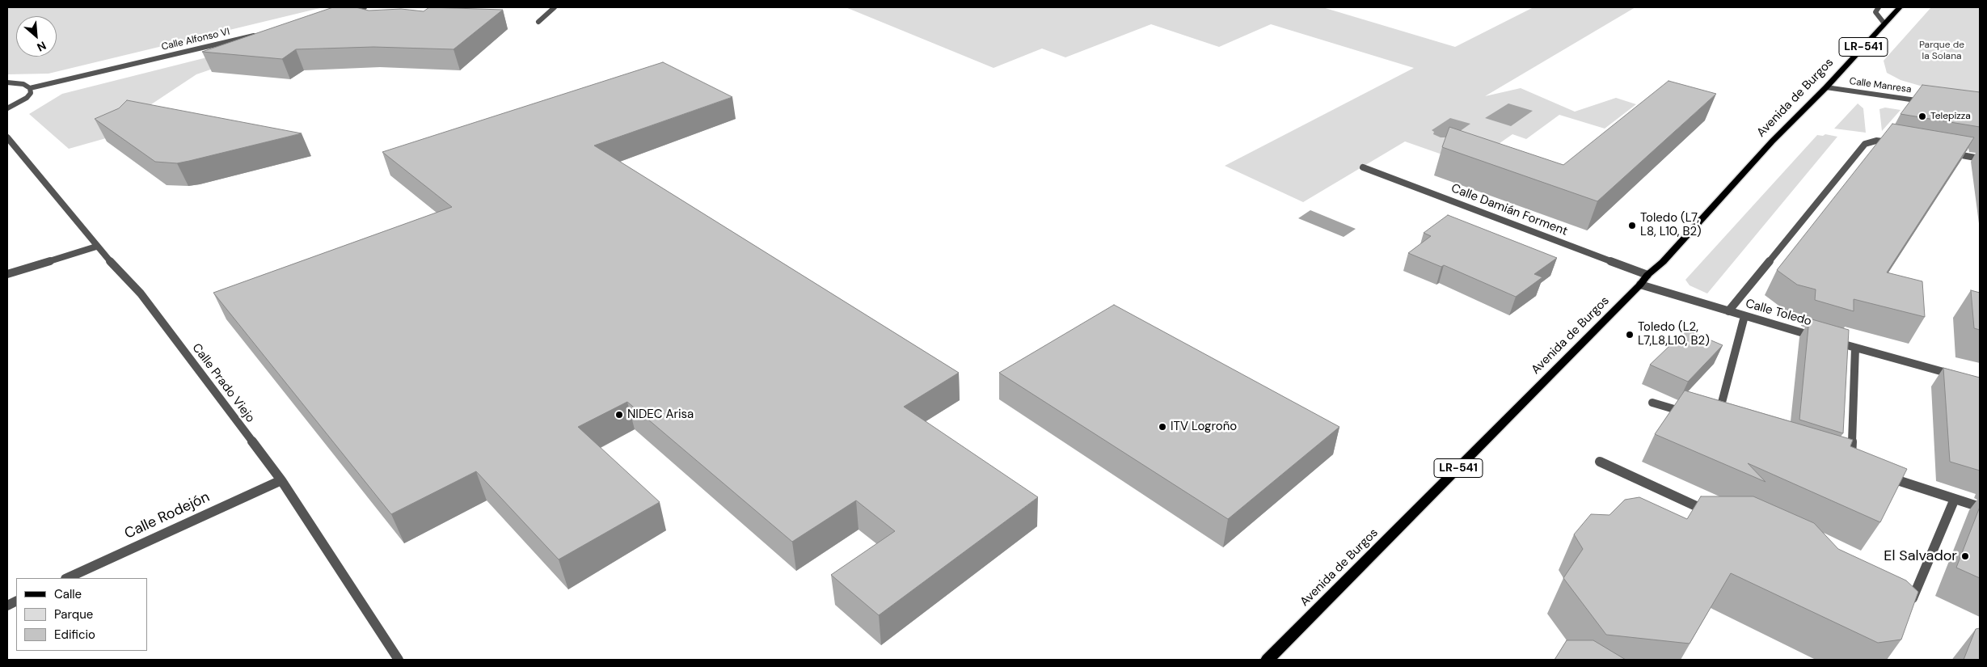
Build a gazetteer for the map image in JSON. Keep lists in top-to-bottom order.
{
  "streets": {
    "main road": ["LR-541", "Avenida de Burgos"],
    "street": [
      "Calle Alfonso VI",
      "Calle Manresa",
      "Calle Damián Forment",
      "Calle Toledo",
      "Calle Prado Viejo",
      "Calle Rodejón"
    ]
  },
  "crossings": [
    ["Calle Manresa", "Avenida de Burgos"],
    ["Avenida de Burgos", "Calle Damián Forment"],
    ["Avenida de Burgos", "Calle Toledo"],
    ["Calle Prado Viejo", "Calle Rodejón"]
  ],
  "parks": ["Parque de la Solana"],
  "places": [
    "Telepizza",
    "Toledo (L7, L8, L10, B2)",
    "Toledo (L2, L7,L8,L10, B2)",
    "NIDEC Arisa",
    "ITV Logroño",
    "El Salvador"
  ],
  "legend": ["Calle", "Parque", "Edificio"],
  "north": "bottom right"
}
